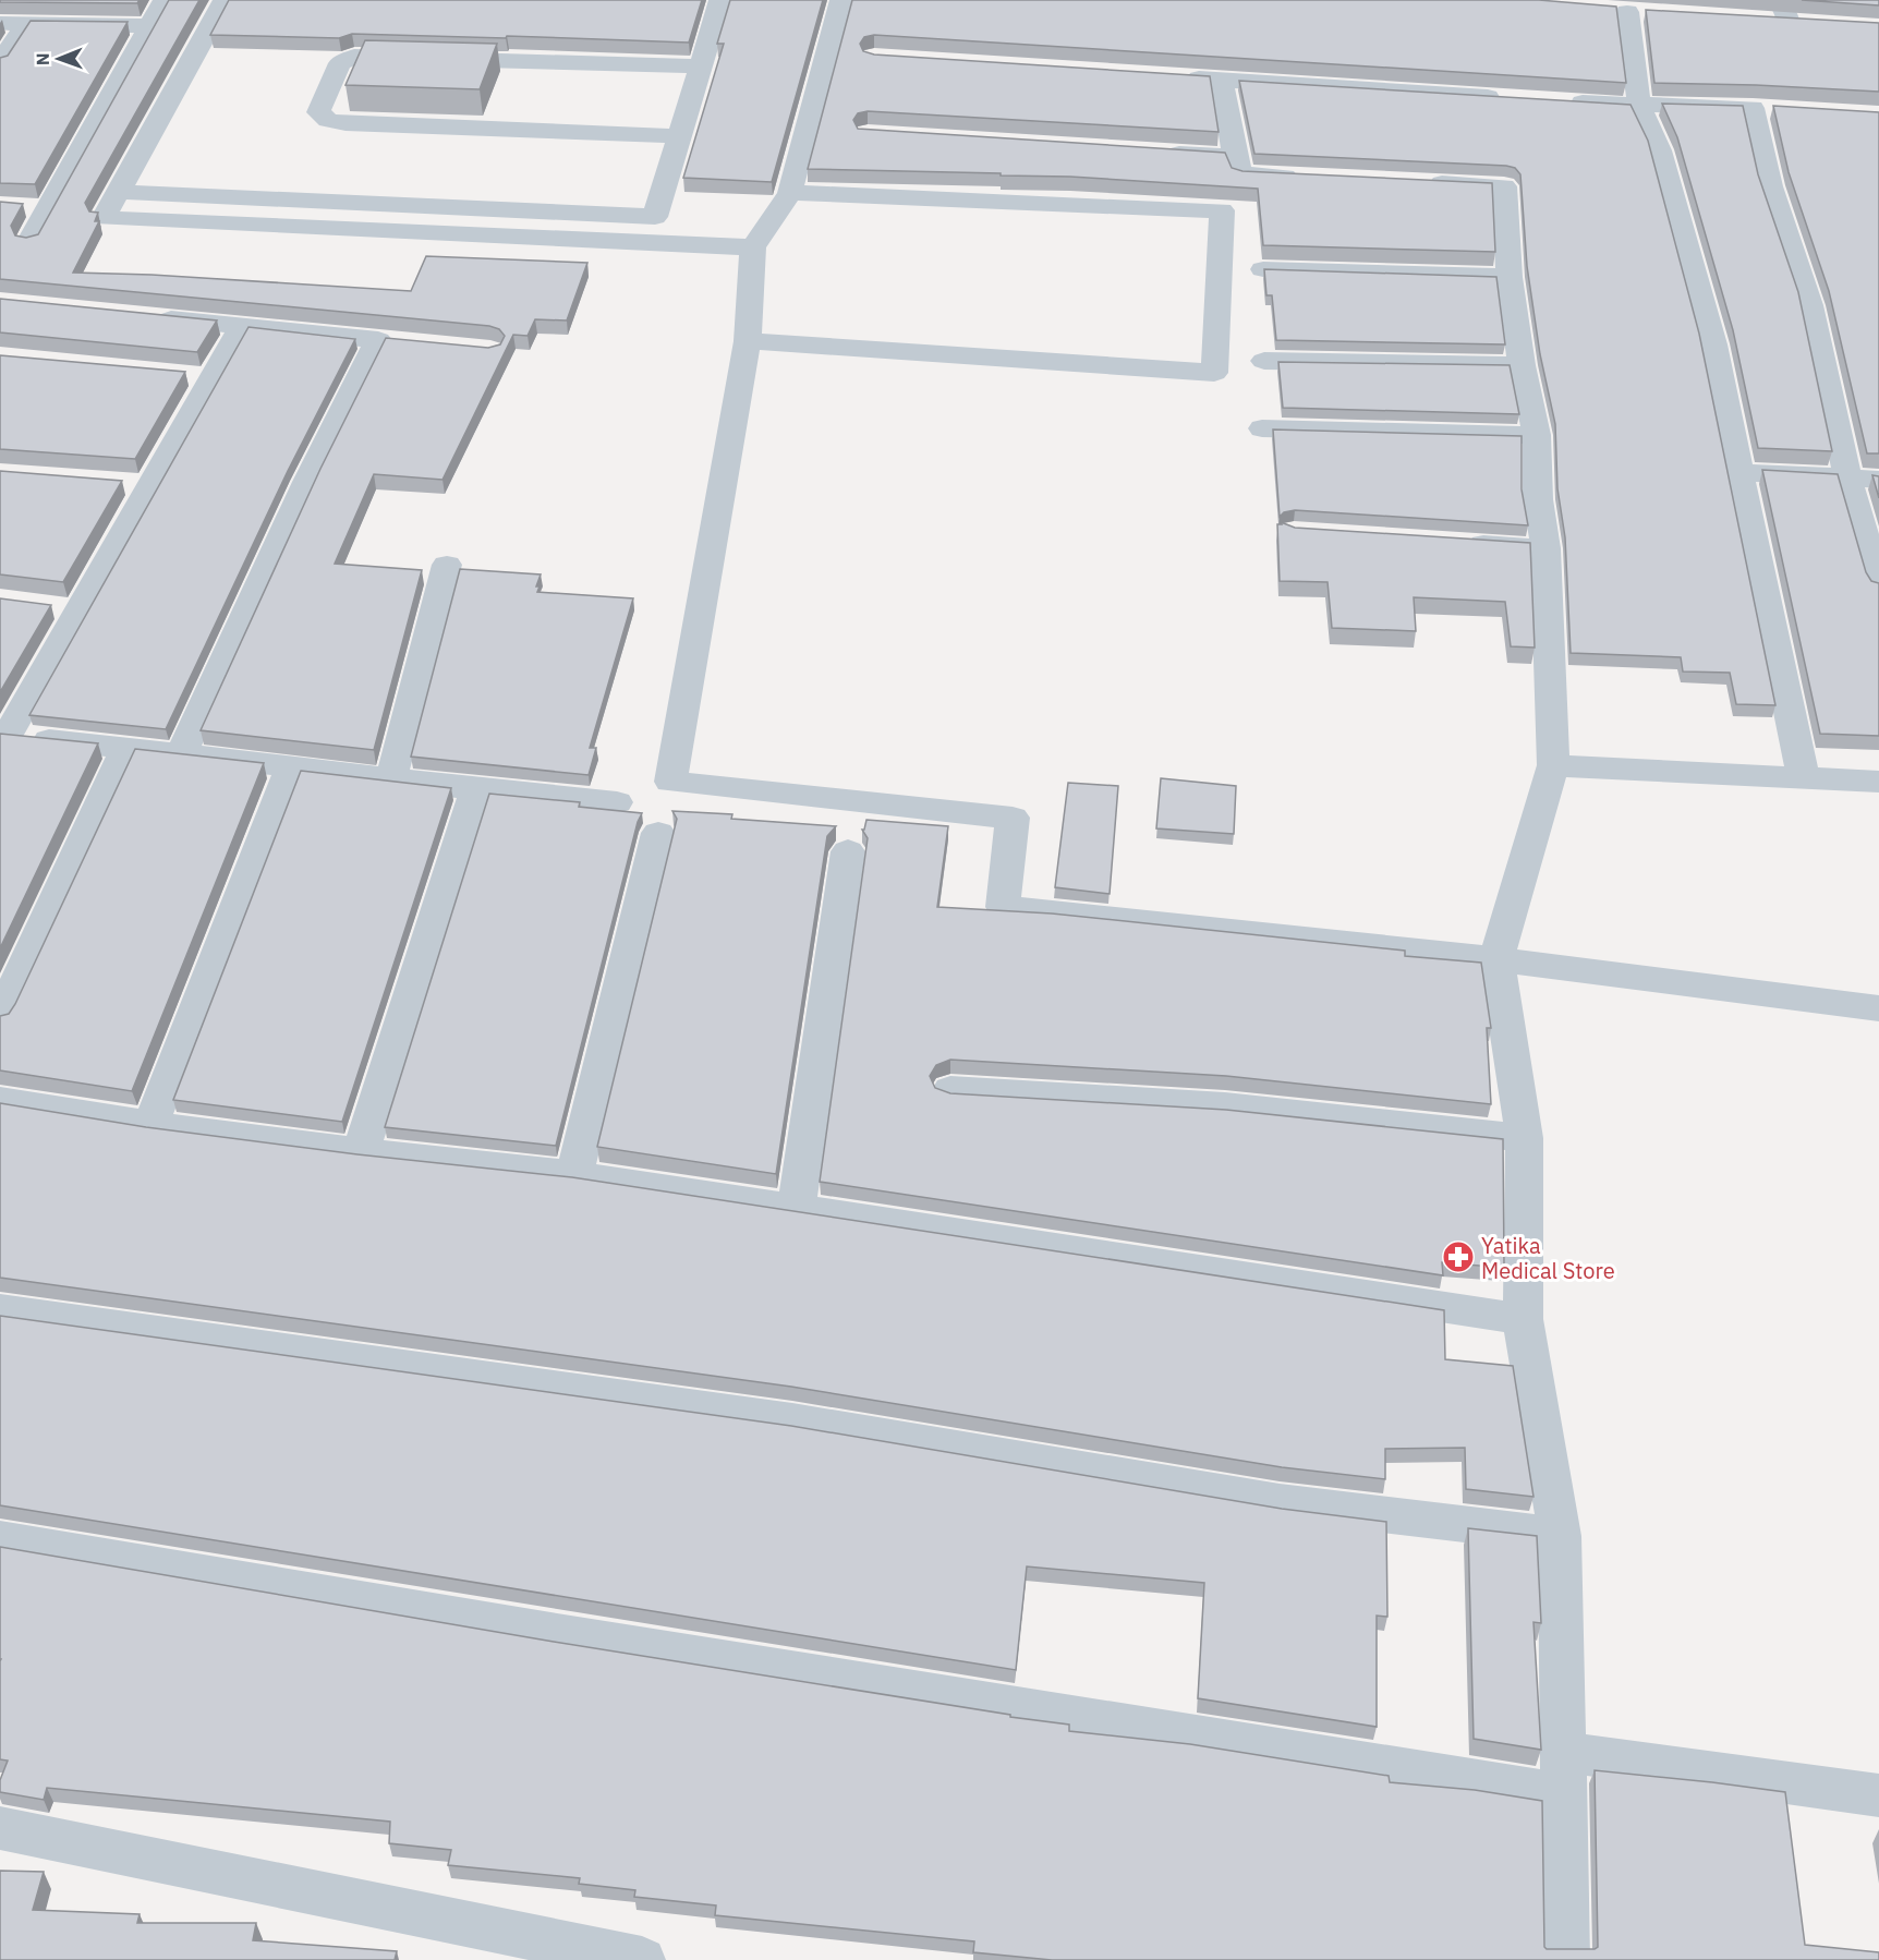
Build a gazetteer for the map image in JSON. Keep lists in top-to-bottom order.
{
  "places": {
    "pharmacy": ["Yatika Medical Store"]
  },
  "north": "left"
}
